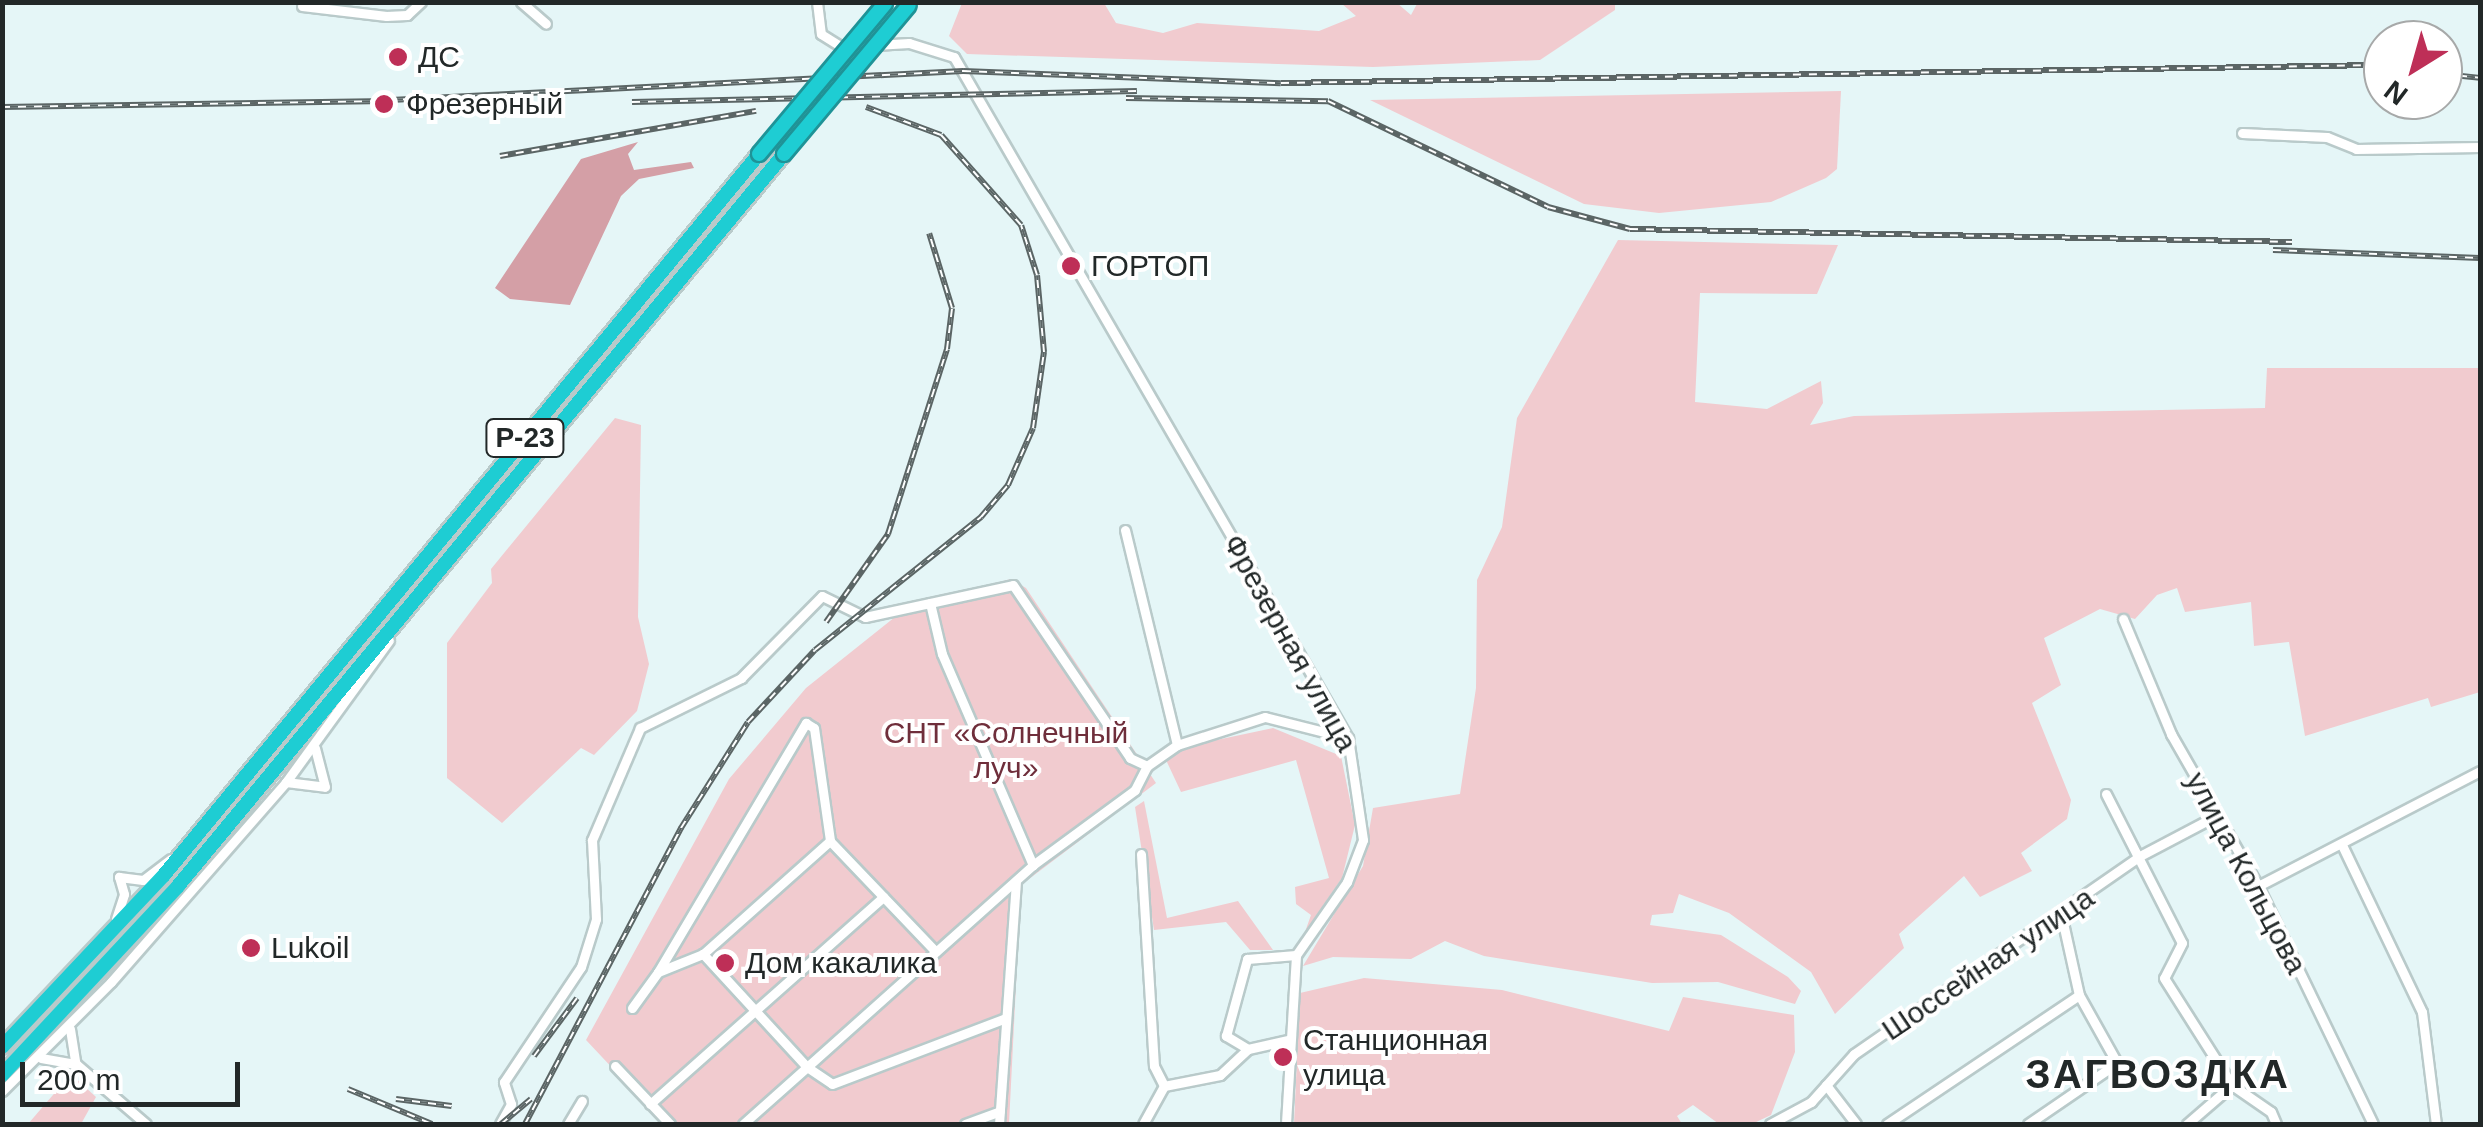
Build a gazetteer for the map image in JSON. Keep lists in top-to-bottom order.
{
  "streets": {
    "highway": ["Р-23"],
    "street": ["Фрезерная улица", "улица Кольцова", "Шоссейная улица"]
  },
  "crossings": [
    ["улица Кольцова", "Шоссейная улица"]
  ],
  "districts": ["ЗАГВОЗДКА"],
  "parks": ["СНТ «Солнечный луч»"],
  "places": [
    "ДС",
    "Фрезерный",
    "ГОРТОП",
    "Lukoil",
    "Дом какалика",
    "Станционная улица"
  ],
  "scale_bar": "200 m",
  "north": "bottom left"
}
